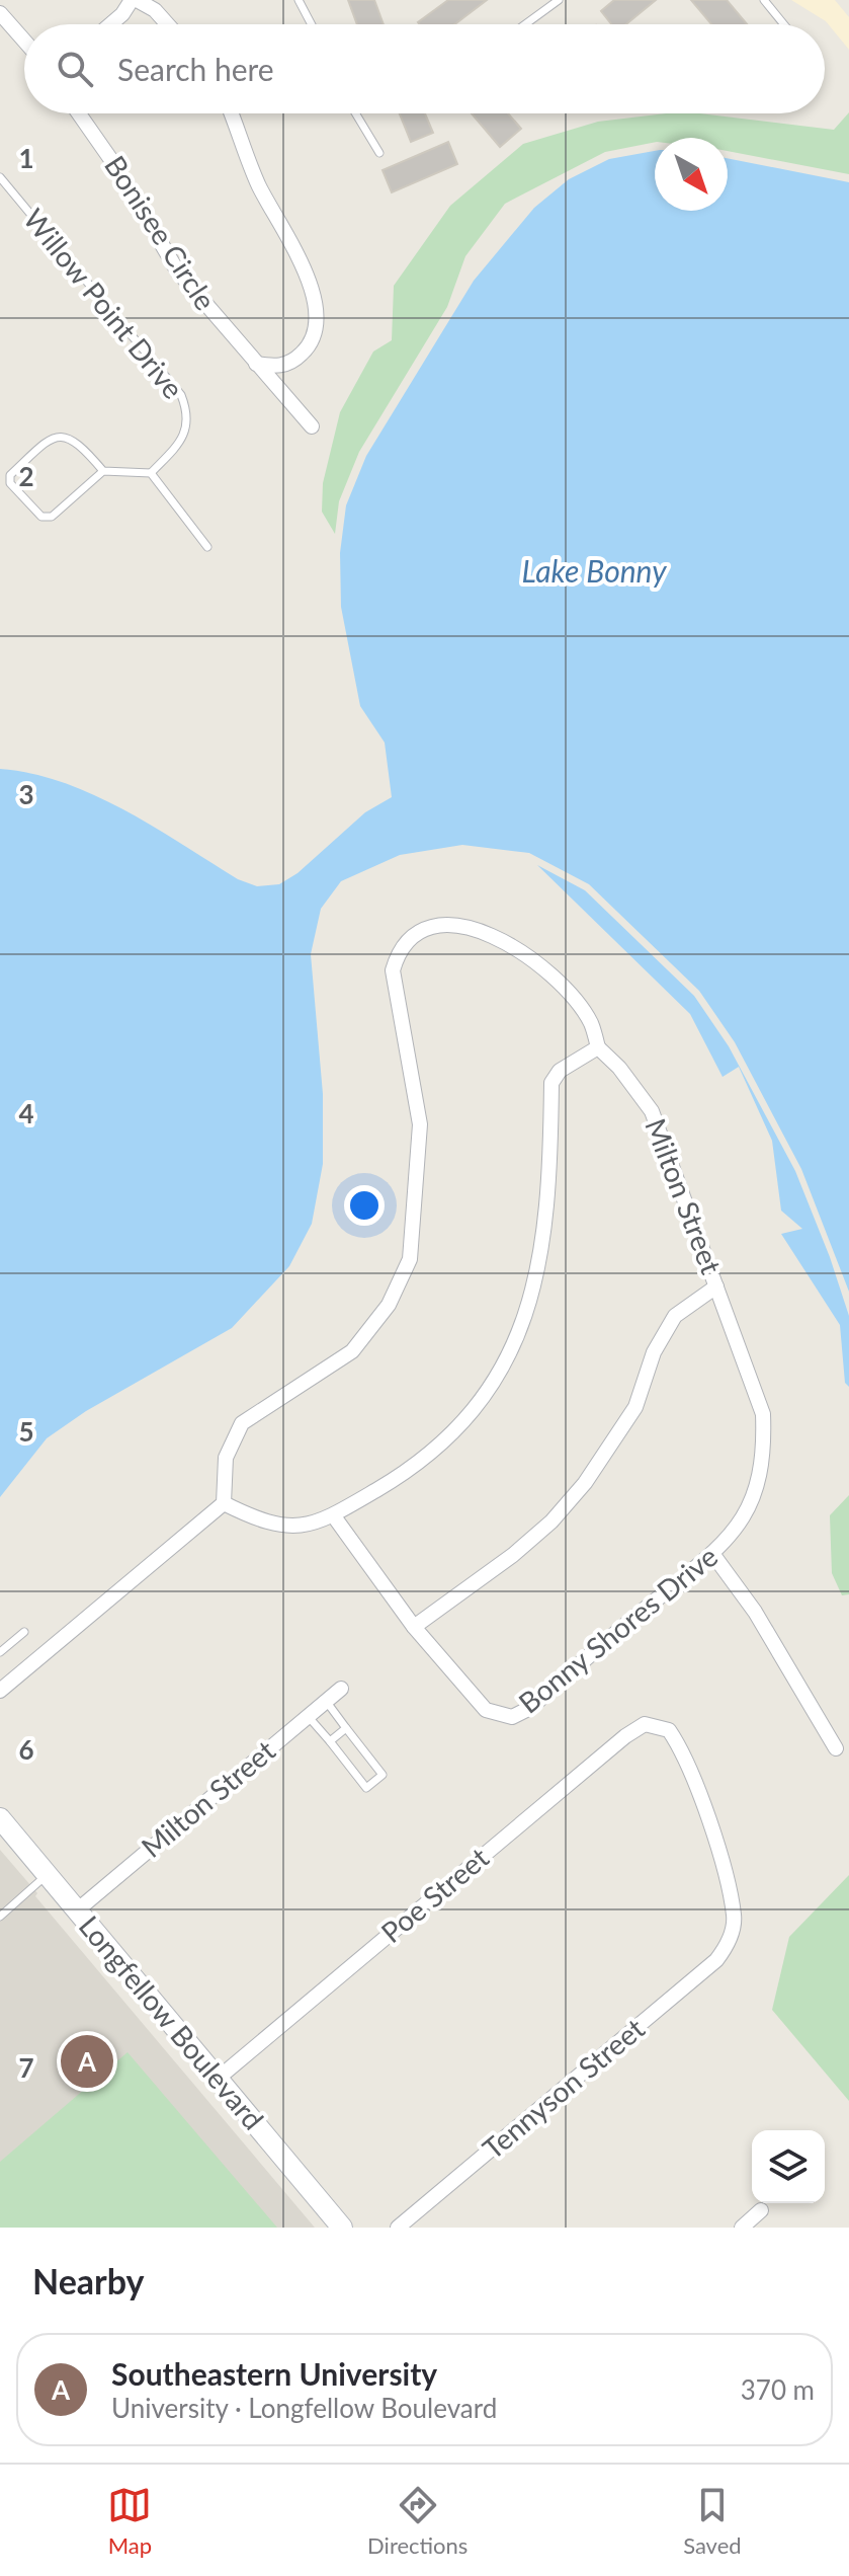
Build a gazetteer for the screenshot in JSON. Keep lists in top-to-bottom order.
{
  "streets": {
    "street": [
      "Bonisee Circle",
      "Milton Street",
      "Bonny Shores Drive",
      "Poe Street",
      "Longfellow Boulevard",
      "Tennyson Street"
    ],
    "lane": ["Willow Point Drive"]
  },
  "crossings": [
    ["Milton Street", "Bonny Shores Drive"],
    ["Milton Street", "Longfellow Boulevard"],
    ["Poe Street", "Longfellow Boulevard"],
    ["Poe Street", "Tennyson Street"]
  ],
  "water": ["Lake Bonny"],
  "north": "bottom right",
  "page": {
    "search": "Search here",
    "pins": "A",
    "heading": "Nearby",
    "list": [
      {
        "mark": "A",
        "name": "Southeastern University",
        "note": "University · Longfellow Boulevard",
        "value": "370 m"
      }
    ],
    "nav": ["Map", "Directions", "Saved"]
  },
  "grid": {
    "rows": [
      "1",
      "2",
      "3",
      "4",
      "5",
      "6",
      "7"
    ]
  }
}
